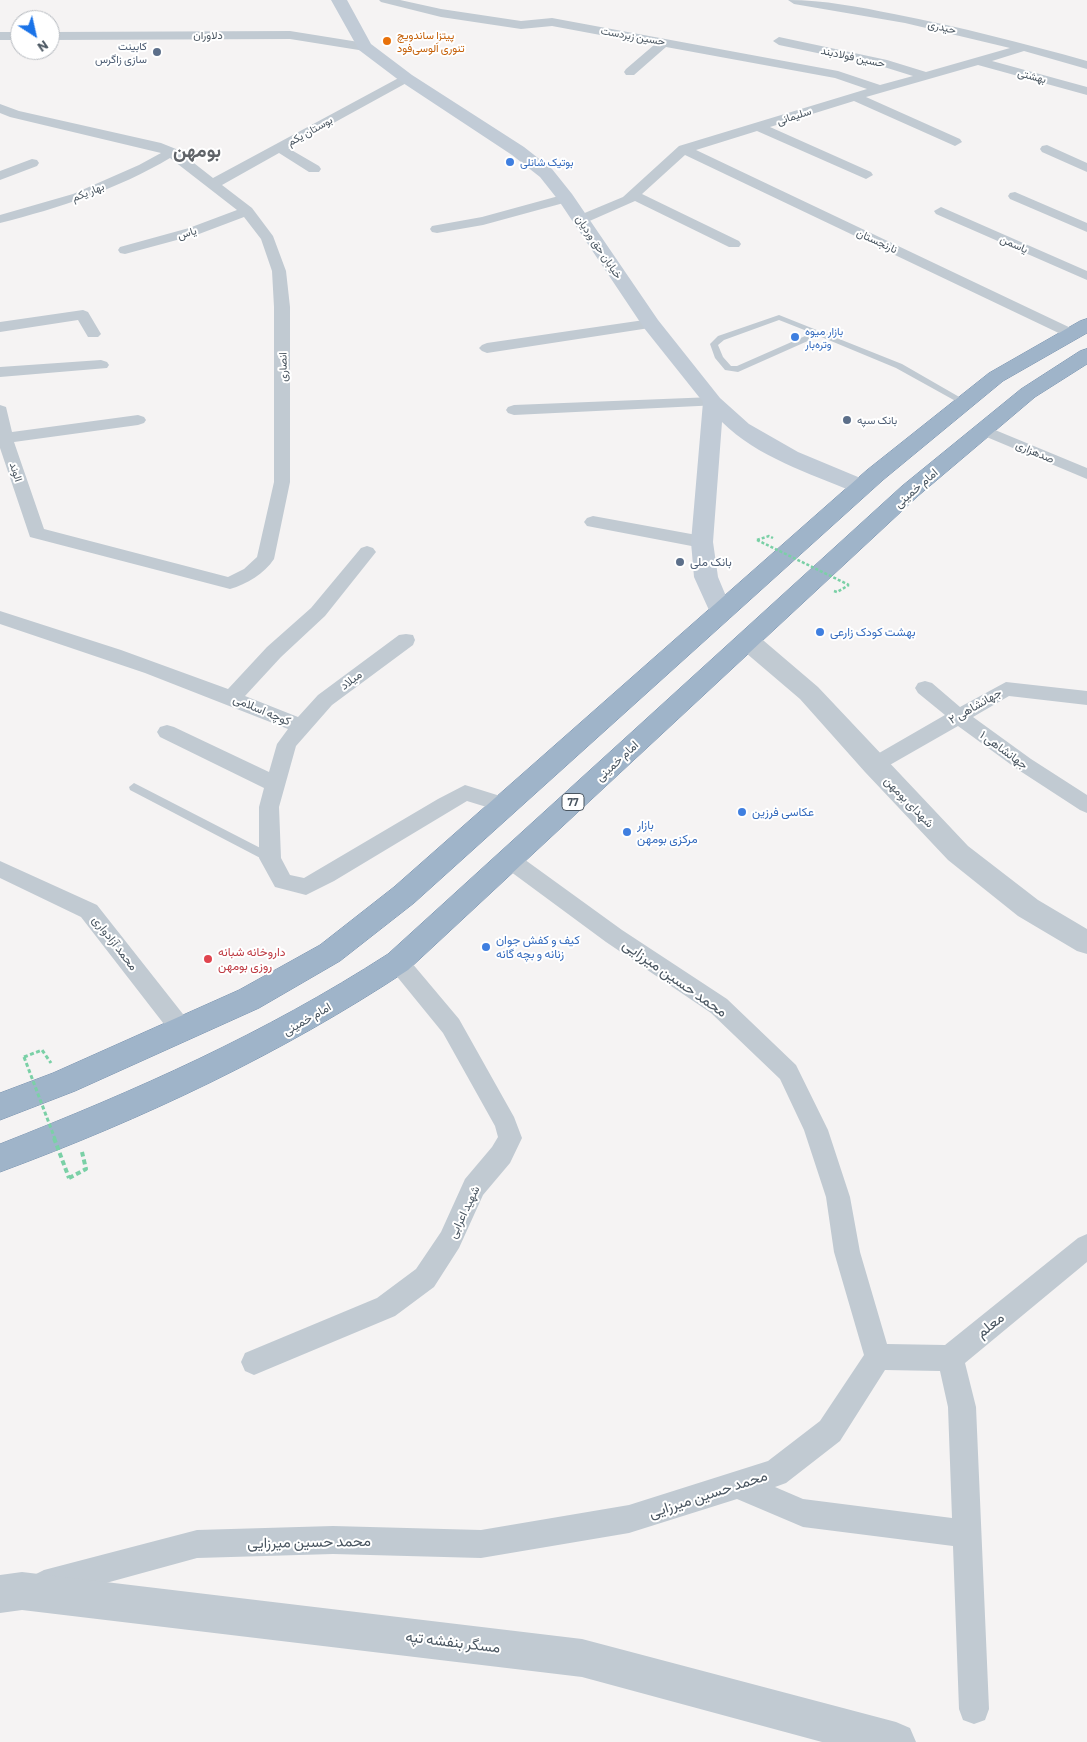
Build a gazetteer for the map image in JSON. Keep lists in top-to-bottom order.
{
  "streets": {
    "highway": ["امام خمینی", "77"],
    "main road": ["خیابان حق وردیان"],
    "street": [
      "حیدری",
      "دلاوران",
      "حسین زبردست",
      "حسین فولادبند",
      "بهشتی",
      "سلیمانی",
      "بوستان یکم",
      "بهار یکم",
      "یاس",
      "نارنجستان",
      "یاسمن",
      "انصاری",
      "صدهزاری",
      "الوند",
      "میلاد",
      "جهانشاهی ۲",
      "کوچه اسلامی",
      "جهانشاهی ۱",
      "شهدای بومهن",
      "محمد آزادواری",
      "محمد حسین میرزایی",
      "شهید اعرابی",
      "معلم",
      "مسگر بنفشه تپه"
    ]
  },
  "crossings": [
    ["حیدری", "سلیمانی"],
    ["دلاوران", "خیابان حق وردیان"],
    ["حسین زبردست", "سلیمانی"],
    ["حسین فولادبند", "سلیمانی"],
    ["بهشتی", "سلیمانی"],
    ["سلیمانی", "نارنجستان"],
    ["سلیمانی", "خیابان حق وردیان"],
    ["بوستان یکم", "خیابان حق وردیان"],
    ["بوستان یکم", "انصاری"],
    ["بهار یکم", "انصاری"],
    ["یاس", "انصاری"],
    ["انصاری", "الوند"],
    ["صدهزاری", "امام خمینی"],
    ["امام خمینی", "شهدای بومهن"],
    ["امام خمینی", "محمد حسین میرزایی"],
    ["امام خمینی", "شهید اعرابی"],
    ["میلاد", "کوچه اسلامی"],
    ["جهانشاهی ۲", "جهانشاهی ۱"],
    ["جهانشاهی ۲", "شهدای بومهن"],
    ["محمد حسین میرزایی", "مسگر بنفشه تپه"]
  ],
  "districts": ["بومهن"],
  "places": [
    "پیتزا ساندویچ تنوری اَلوسی‌‌فود",
    "کابینت سازی زاگرس",
    "بوتیک شانلی",
    "بازار میوه وتره‌بار",
    "بانک سپه",
    "بانک ملی",
    "بهشت کودک زارعی",
    "عکاسی فرزین",
    "بازار مرکزی بومهن",
    "کیف و کفش جوان زنانه و بچه گانه",
    "داروخانه شبانه روزی بومهن"
  ],
  "north": "bottom right"
}
